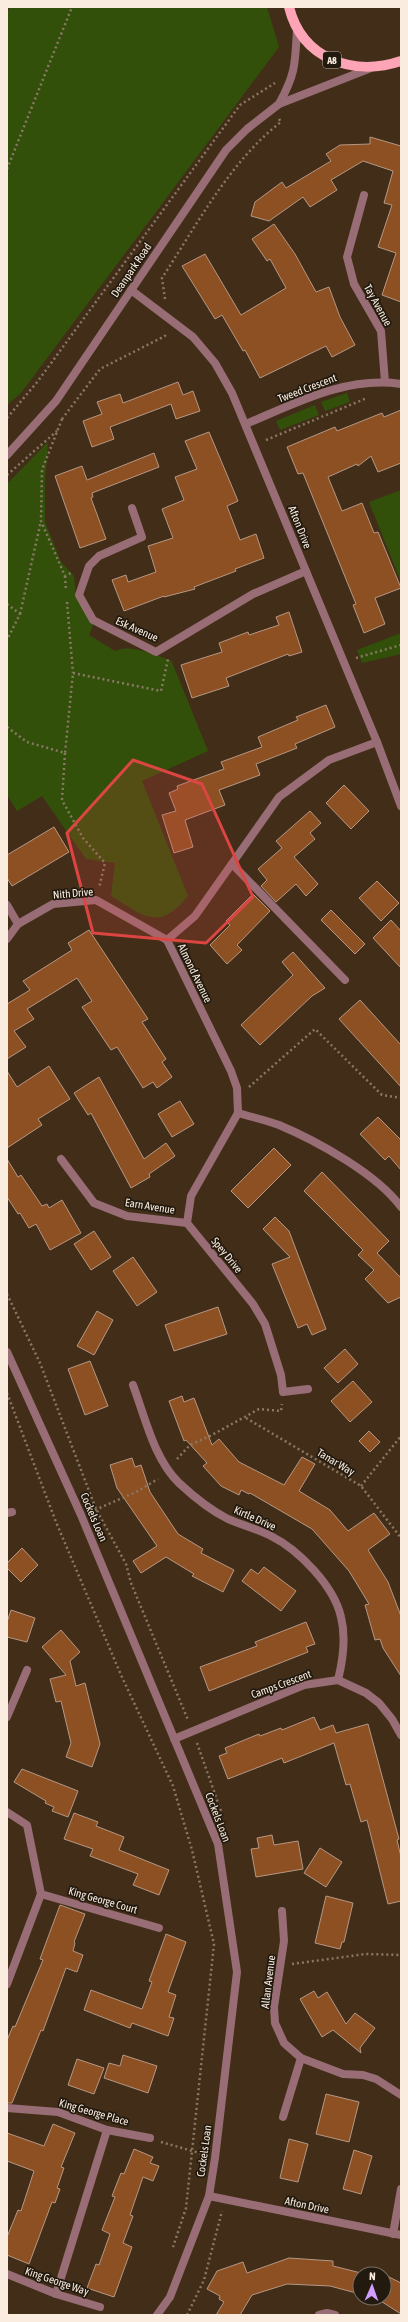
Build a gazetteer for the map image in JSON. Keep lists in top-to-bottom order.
{
  "streets": {
    "main road": ["A8"],
    "street": [
      "Deanpark Road",
      "Tay Avenue",
      "Tweed Crescent",
      "Afton Drive",
      "Esk Avenue",
      "Nith Drive",
      "Almond Avenue",
      "Earn Avenue",
      "Spey Drive",
      "Cockels Loan",
      "Kirtle Drive",
      "Camps Crescent",
      "King George Court",
      "Allan Avenue",
      "King George Place",
      "King George Way"
    ],
    "path": ["Tanar Way"]
  },
  "crossings": [
    ["A8", "Deanpark Road"],
    ["Deanpark Road", "Afton Drive"],
    ["Tay Avenue", "Tweed Crescent"],
    ["Tweed Crescent", "Afton Drive"],
    ["Afton Drive", "Esk Avenue"],
    ["Afton Drive", "Almond Avenue"],
    ["Afton Drive", "Cockels Loan"],
    ["Nith Drive", "Almond Avenue"],
    ["Earn Avenue", "Spey Drive"],
    ["Cockels Loan", "Camps Crescent"],
    ["Kirtle Drive", "Camps Crescent"]
  ],
  "north": "top"
}
